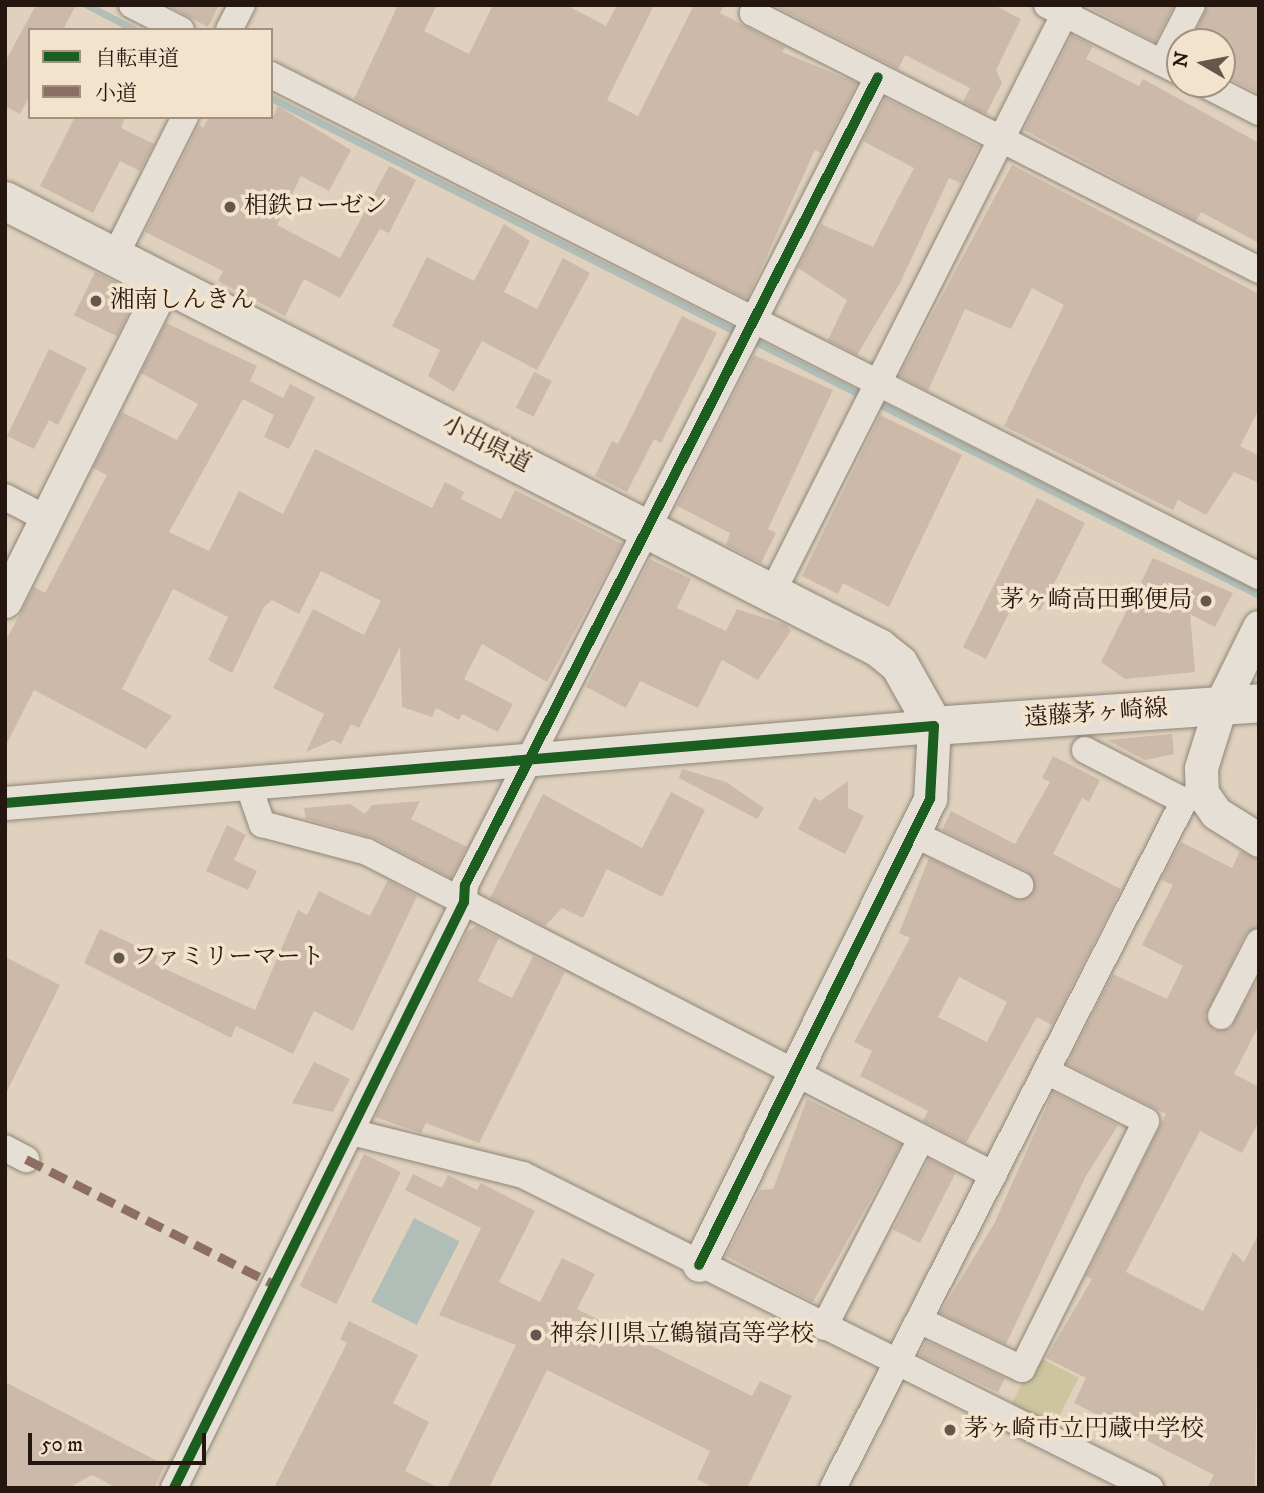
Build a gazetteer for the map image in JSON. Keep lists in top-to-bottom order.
{
  "streets": {
    "main road": ["小出県道", "遠藤茅ヶ崎線"]
  },
  "crossings": [
    ["小出県道", "遠藤茅ヶ崎線"]
  ],
  "places": [
    "相鉄ローゼン",
    "湘南しんきん",
    "茅ヶ崎高田郵便局",
    "ファミリーマート",
    "神奈川県立鶴嶺高等学校",
    "茅ヶ崎市立円蔵中学校"
  ],
  "legend": ["自転車道", "小道"],
  "scale_bar": "50 m",
  "north": "left"
}
